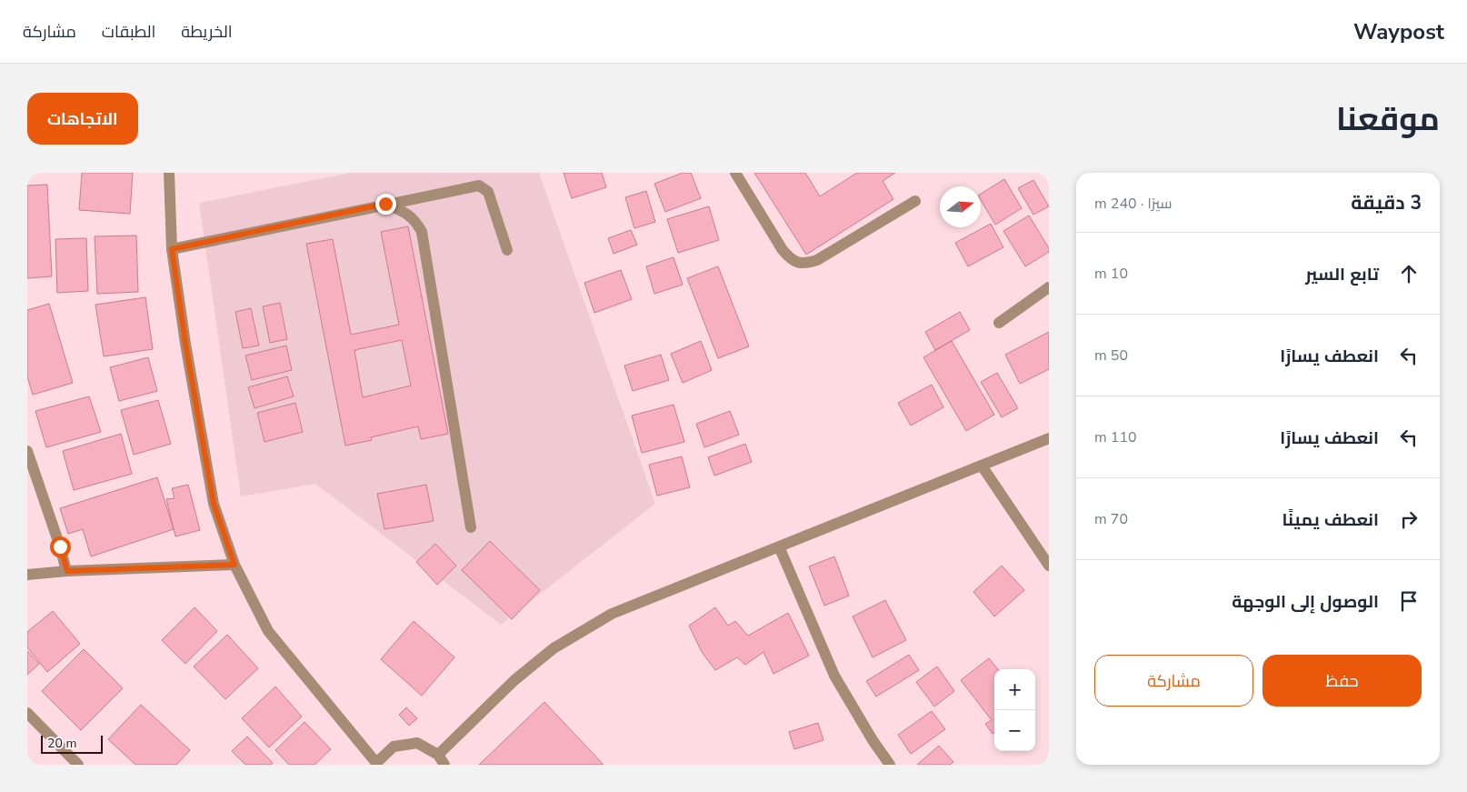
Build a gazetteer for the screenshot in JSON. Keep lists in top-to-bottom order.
{
  "scale_bar": "20 m",
  "north": "right",
  "page": {
    "header": "Waypost",
    "nav": ["الخريطة", "الطبقات", "مشاركة"],
    "title": "موقعنا",
    "buttons": [
      "الاتجاهات",
      ["حفظ", "مشاركة"]
    ],
    "heading": ["3 دقيقة", "سيرًا · 240 m"],
    "list": [
      ["تابع السير", "10 m"],
      ["انعطف يسارًا", "50 m"],
      ["انعطف يسارًا", "110 m"],
      ["انعطف يمينًا", "70 m"],
      "الوصول إلى الوجهة"
    ],
    "map_buttons": ["+", "−"],
    "scale": "20 m"
  }
}
